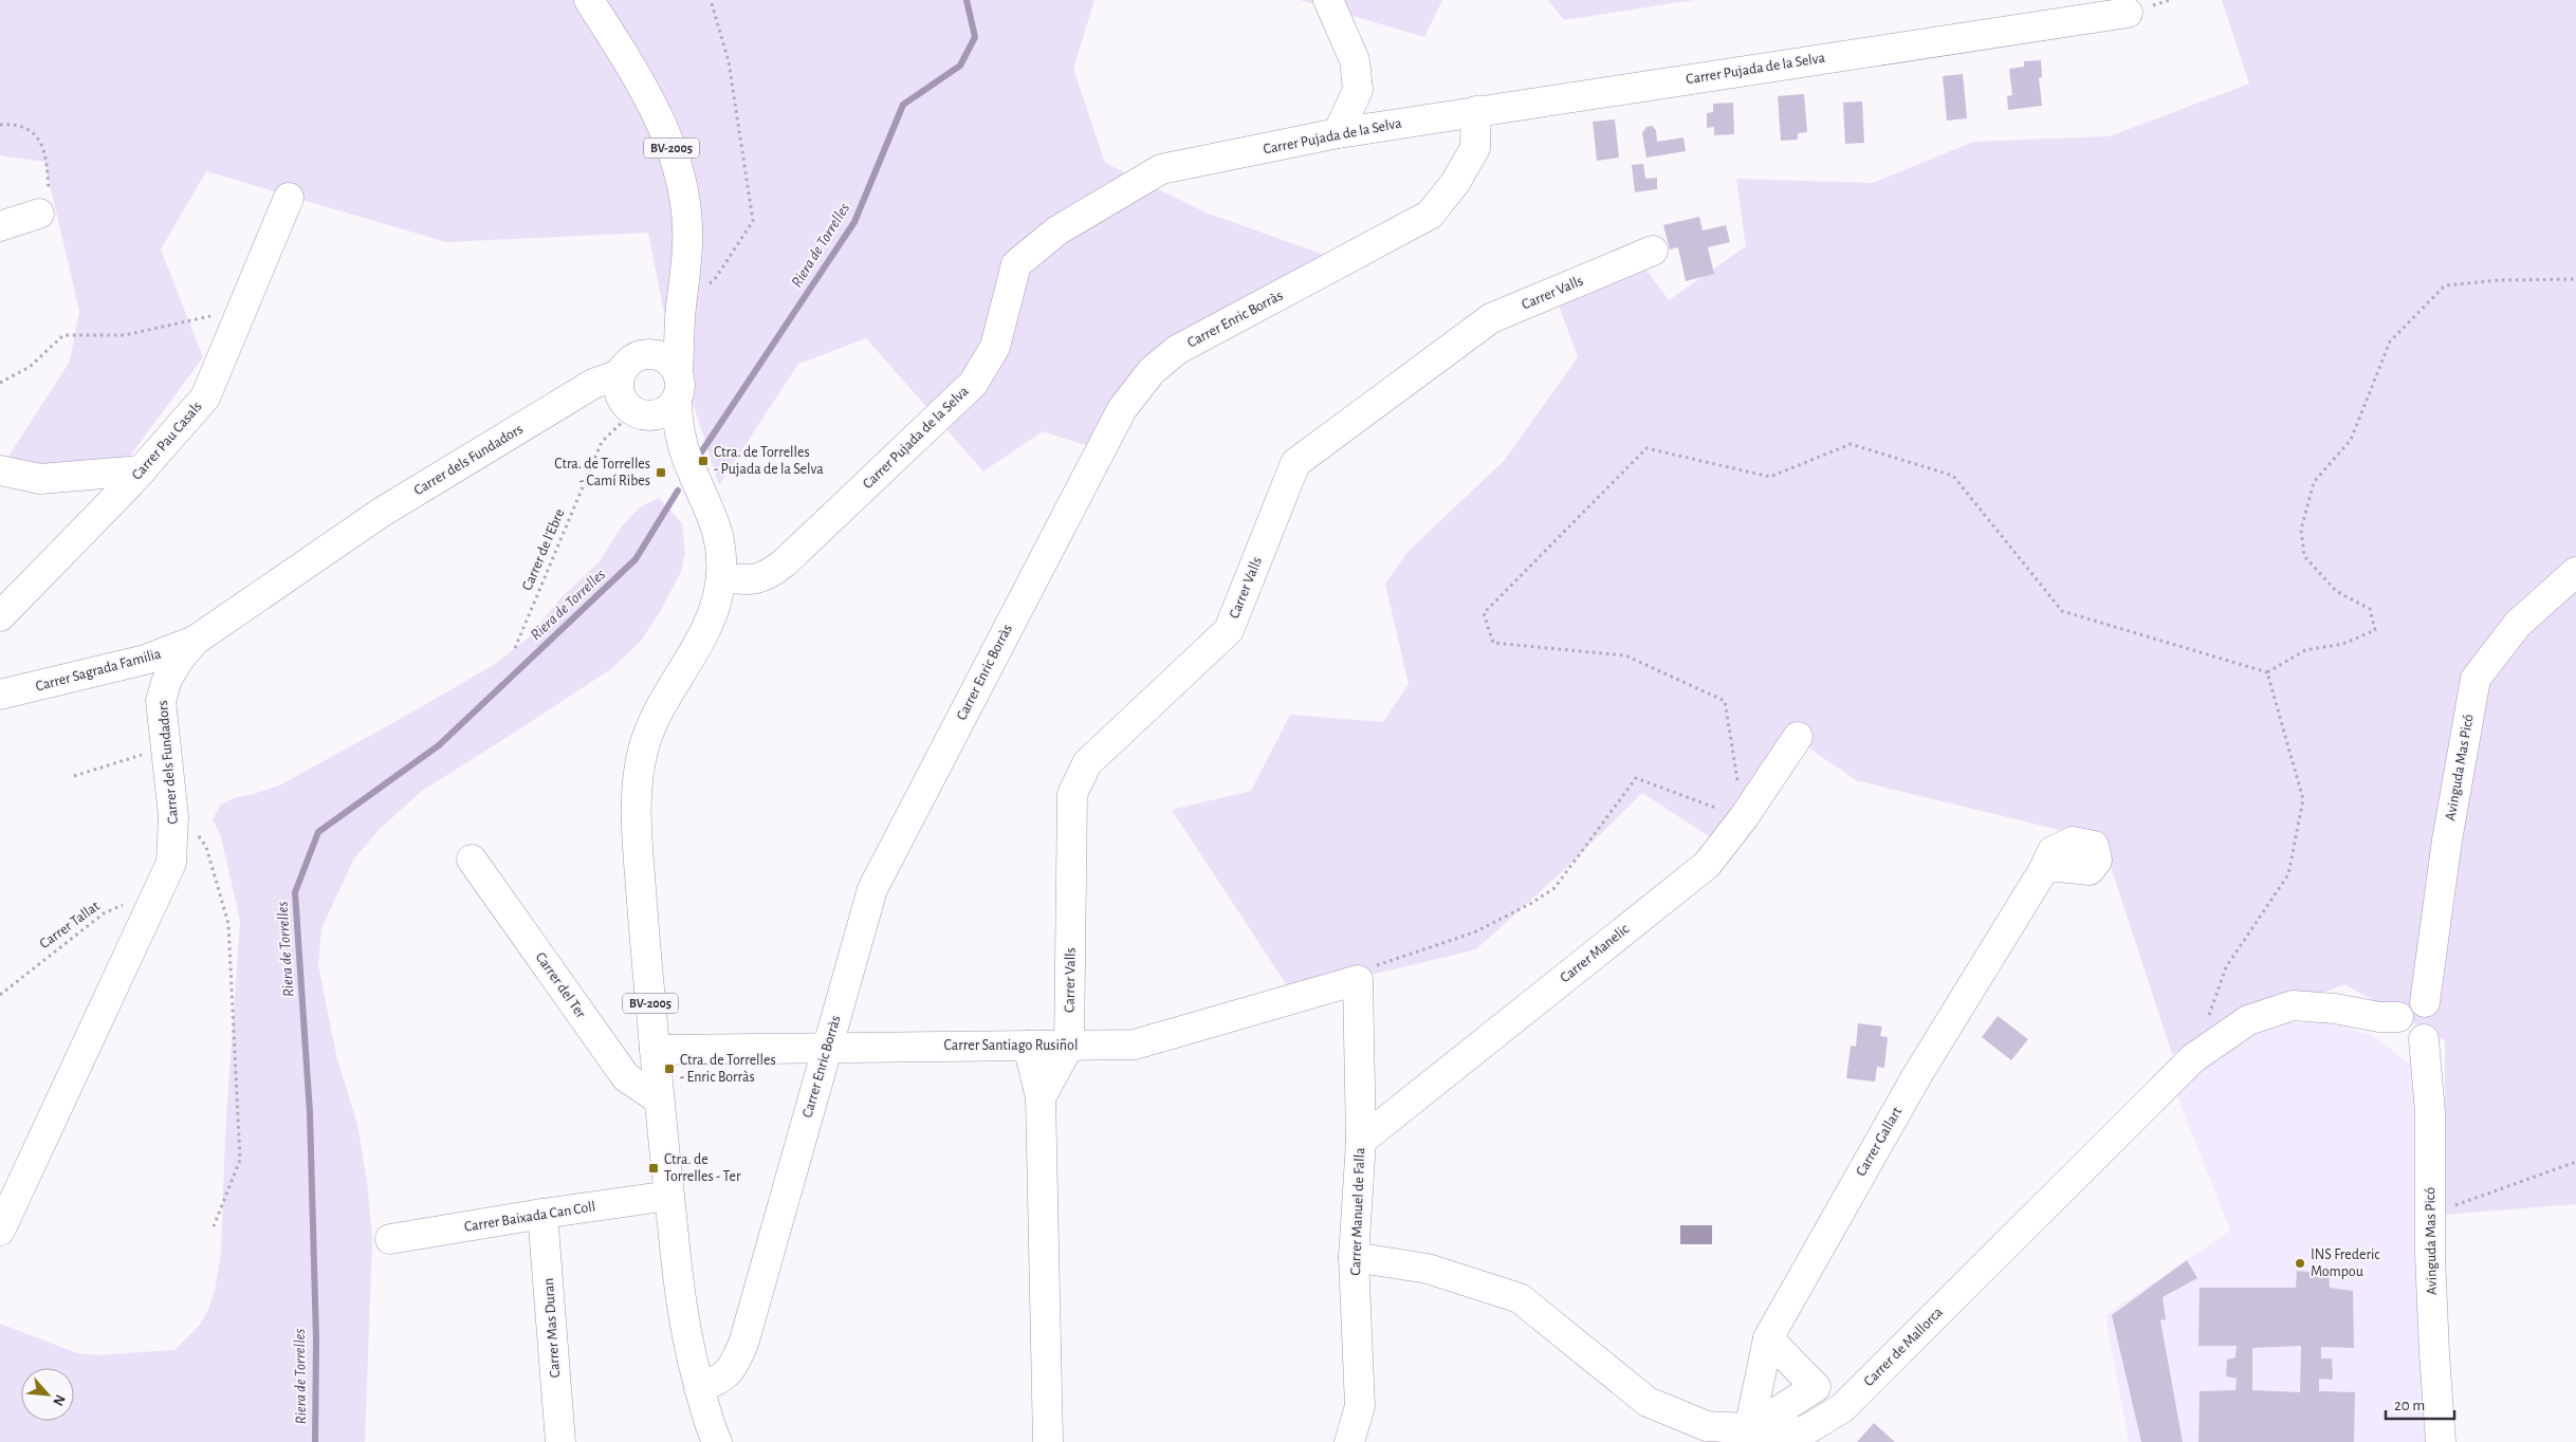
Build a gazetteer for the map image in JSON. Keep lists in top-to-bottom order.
{
  "streets": {
    "street": [
      "Carrer Pujada de la Selva",
      "BV-2005",
      "Carrer Valls",
      "Carrer Enric Borràs",
      "Carrer Pau Casals",
      "Carrer dels Fundadors",
      "Carrer Sagrada Familia",
      "Avinguda Mas Picó",
      "Carrer Manelic",
      "Carrer del Ter",
      "Carrer Santiago Rusiñol",
      "Carrer Gallart",
      "Carrer Manuel de Falla",
      "Carrer Baixada Can Coll",
      "Carrer Mas Duran",
      "Carrer de Mallorca"
    ],
    "path": ["Carrer de l'Ebre", "Carrer Tallat"]
  },
  "crossings": [
    ["Carrer Pujada de la Selva", "BV-2005"],
    ["Carrer Pujada de la Selva", "Carrer Enric Borràs"],
    ["BV-2005", "Carrer Enric Borràs"],
    ["BV-2005", "Carrer dels Fundadors"],
    ["BV-2005", "Carrer de l'Ebre"],
    ["BV-2005", "Carrer del Ter"],
    ["BV-2005", "Carrer Santiago Rusiñol"],
    ["BV-2005", "Carrer Baixada Can Coll"],
    ["Carrer Valls", "Carrer Santiago Rusiñol"],
    ["Carrer Enric Borràs", "Carrer Santiago Rusiñol"],
    ["Carrer dels Fundadors", "Carrer de l'Ebre"],
    ["Carrer dels Fundadors", "Carrer Sagrada Familia"],
    ["Carrer dels Fundadors", "Carrer Tallat"],
    ["Avinguda Mas Picó", "Carrer de Mallorca"],
    ["Carrer Manelic", "Carrer Manuel de Falla"],
    ["Carrer Santiago Rusiñol", "Carrer Manuel de Falla"],
    ["Carrer Gallart", "Carrer de Mallorca"],
    ["Carrer Manuel de Falla", "Carrer de Mallorca"],
    ["Carrer Baixada Can Coll", "Carrer Mas Duran"]
  ],
  "water": ["Riera de Torrelles"],
  "places": {
    "transit": [
      "Ctra. de Torrelles - Pujada de la Selva",
      "Ctra. de Torrelles - Camí Ribes",
      "Ctra. de Torrelles - Enric Borràs",
      "Ctra. de Torrelles - Ter"
    ],
    "other": ["INS Frederic Mompou"]
  },
  "scale_bar": "20 m",
  "north": "bottom right"
}
